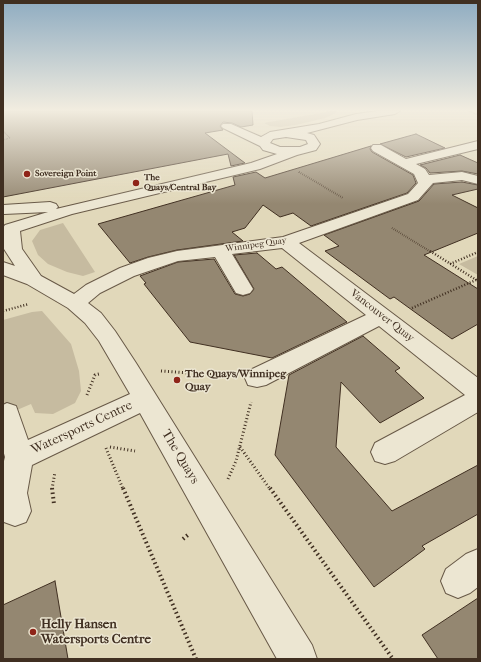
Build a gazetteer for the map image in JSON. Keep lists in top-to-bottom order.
{
  "streets": {
    "street": [
      "Winnipeg Quay",
      "Vancouver Quay",
      "Watersports Centre",
      "The Quays"
    ]
  },
  "crossings": [
    ["Winnipeg Quay", "Vancouver Quay"],
    ["Winnipeg Quay", "The Quays"],
    ["Watersports Centre", "The Quays"]
  ],
  "places": [
    "Sovereign Point",
    "The Quays/Central Bay",
    "The Quays/Winnipeg Quay",
    "Helly Hansen Watersports Centre"
  ]
}
